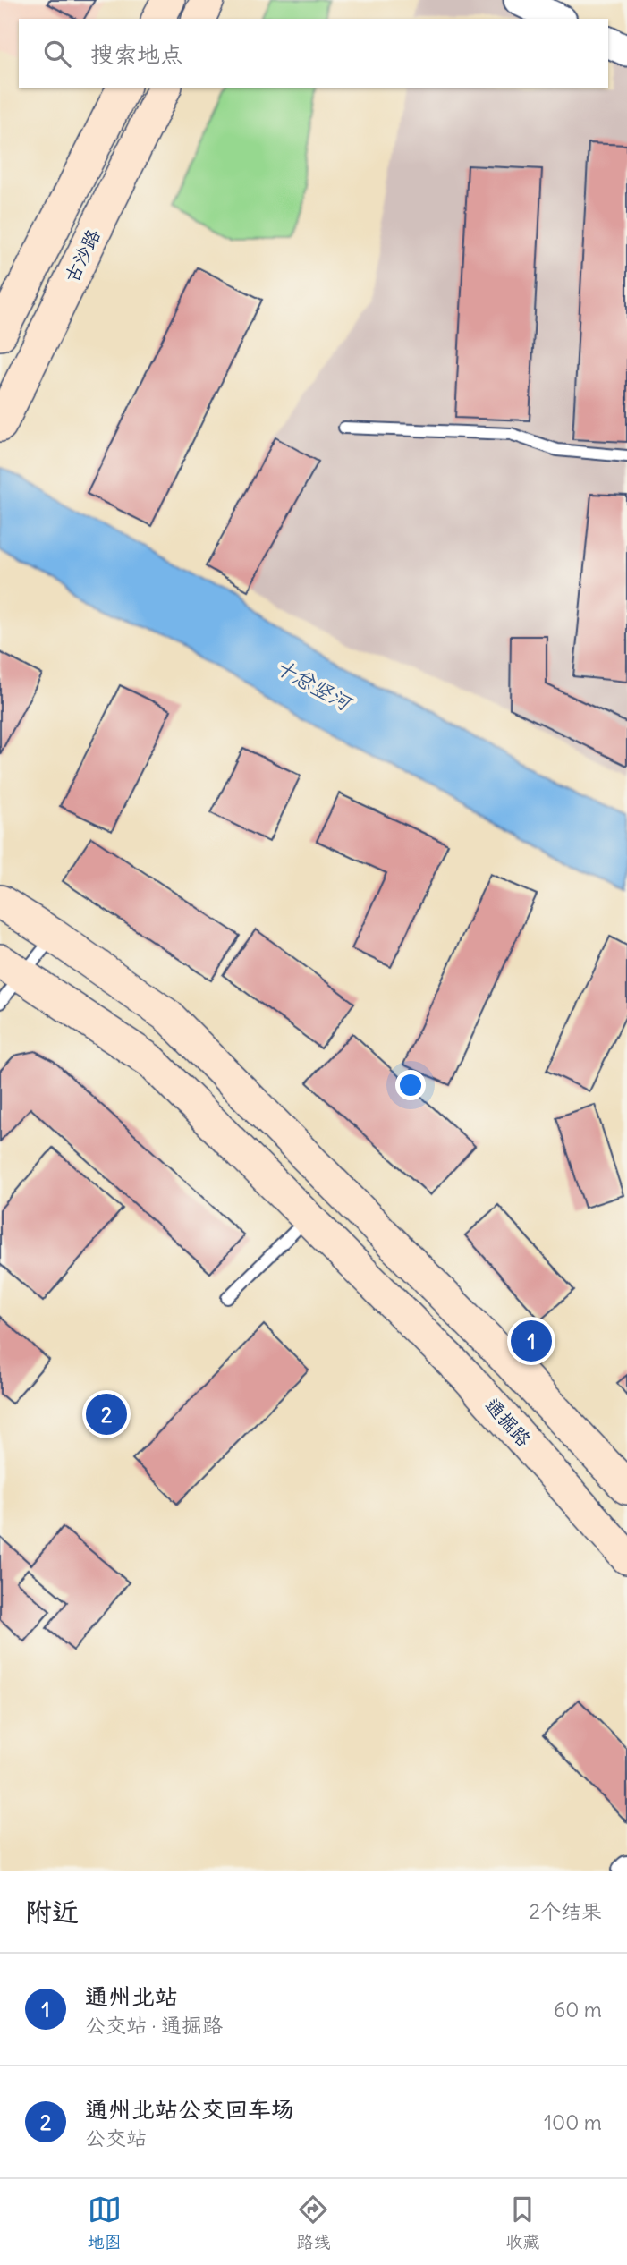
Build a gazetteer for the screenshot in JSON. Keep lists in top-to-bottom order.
{
  "streets": {
    "main road": ["古沙路", "通掘路"]
  },
  "water": ["十总竖河"],
  "page": {
    "search": "搜索地点",
    "pins": ["1", "2"],
    "heading": ["附近", "2个结果"],
    "list": [
      {
        "mark": "1",
        "name": "通州北站",
        "note": "公交站 · 通掘路",
        "value": "60 m"
      },
      {
        "mark": "2",
        "name": "通州北站公交回车场",
        "note": "公交站",
        "value": "100 m"
      }
    ],
    "nav": ["地图", "路线", "收藏"]
  }
}
